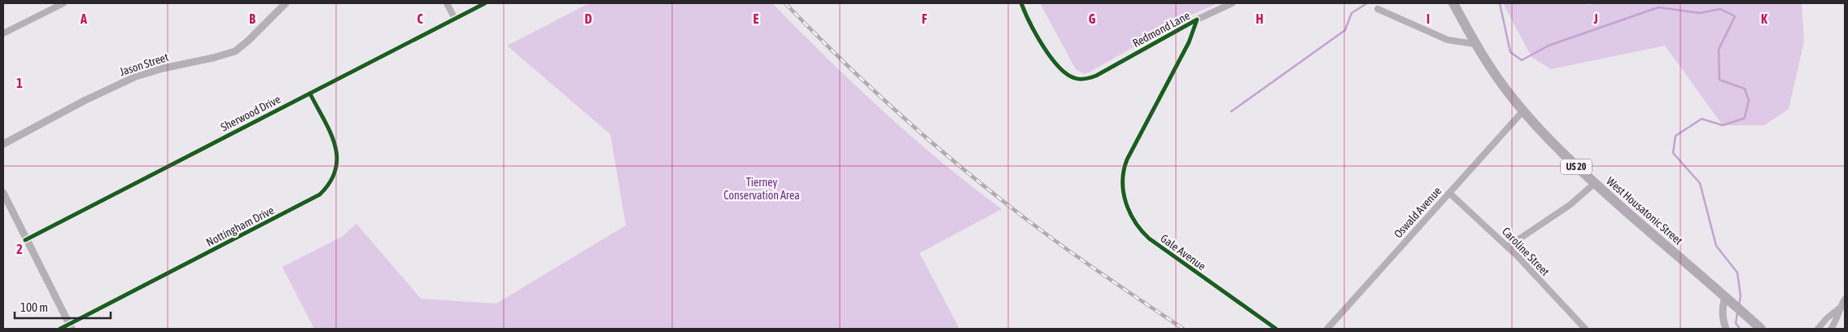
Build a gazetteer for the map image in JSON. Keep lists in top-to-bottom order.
{
  "streets": {
    "highway": ["US 20", "West Housatonic Street"],
    "street": [
      "Redmond Lane",
      "Jason Street",
      "Sherwood Drive",
      "Oswald Avenue",
      "Nottingham Drive",
      "Caroline Street",
      "Gale Avenue"
    ]
  },
  "crossings": [
    ["Redmond Lane", "Gale Avenue"],
    ["Sherwood Drive", "Nottingham Drive"],
    ["West Housatonic Street", "Oswald Avenue"],
    ["Oswald Avenue", "Caroline Street"]
  ],
  "parks": ["Tierney Conservation Area"],
  "scale_bar": "100 m",
  "grid": {
    "columns": [
      "A",
      "B",
      "C",
      "D",
      "E",
      "F",
      "G",
      "H",
      "I",
      "J",
      "K"
    ],
    "rows": ["1", "2"]
  }
}
